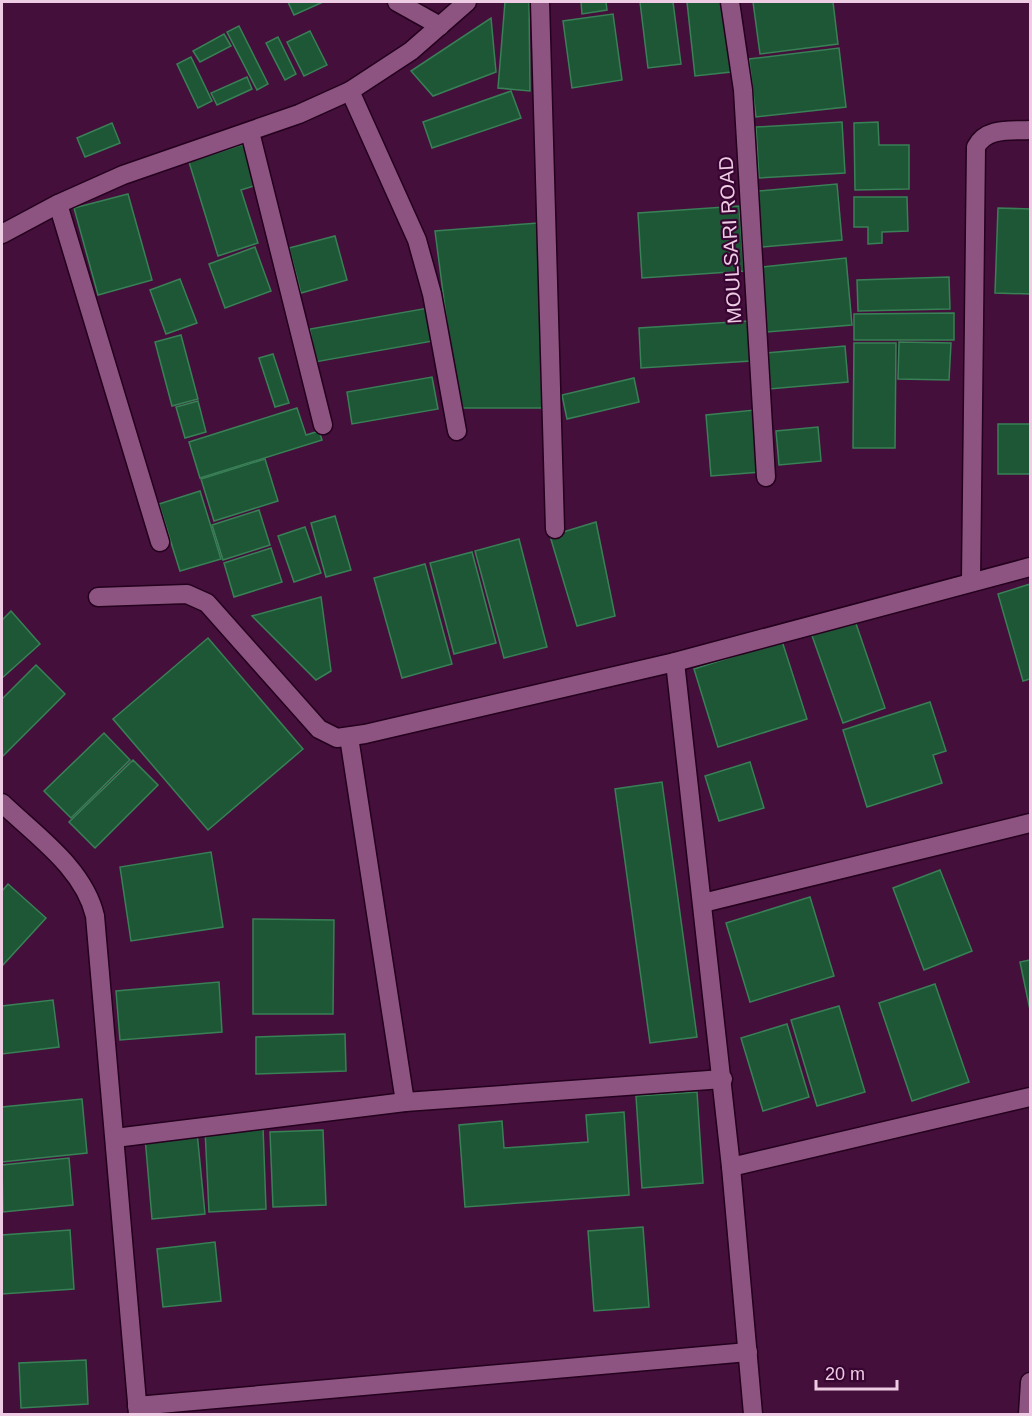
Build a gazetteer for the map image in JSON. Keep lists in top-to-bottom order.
{
  "streets": {
    "street": ["MOULSARI ROAD"]
  },
  "scale_bar": "20 m"
}
